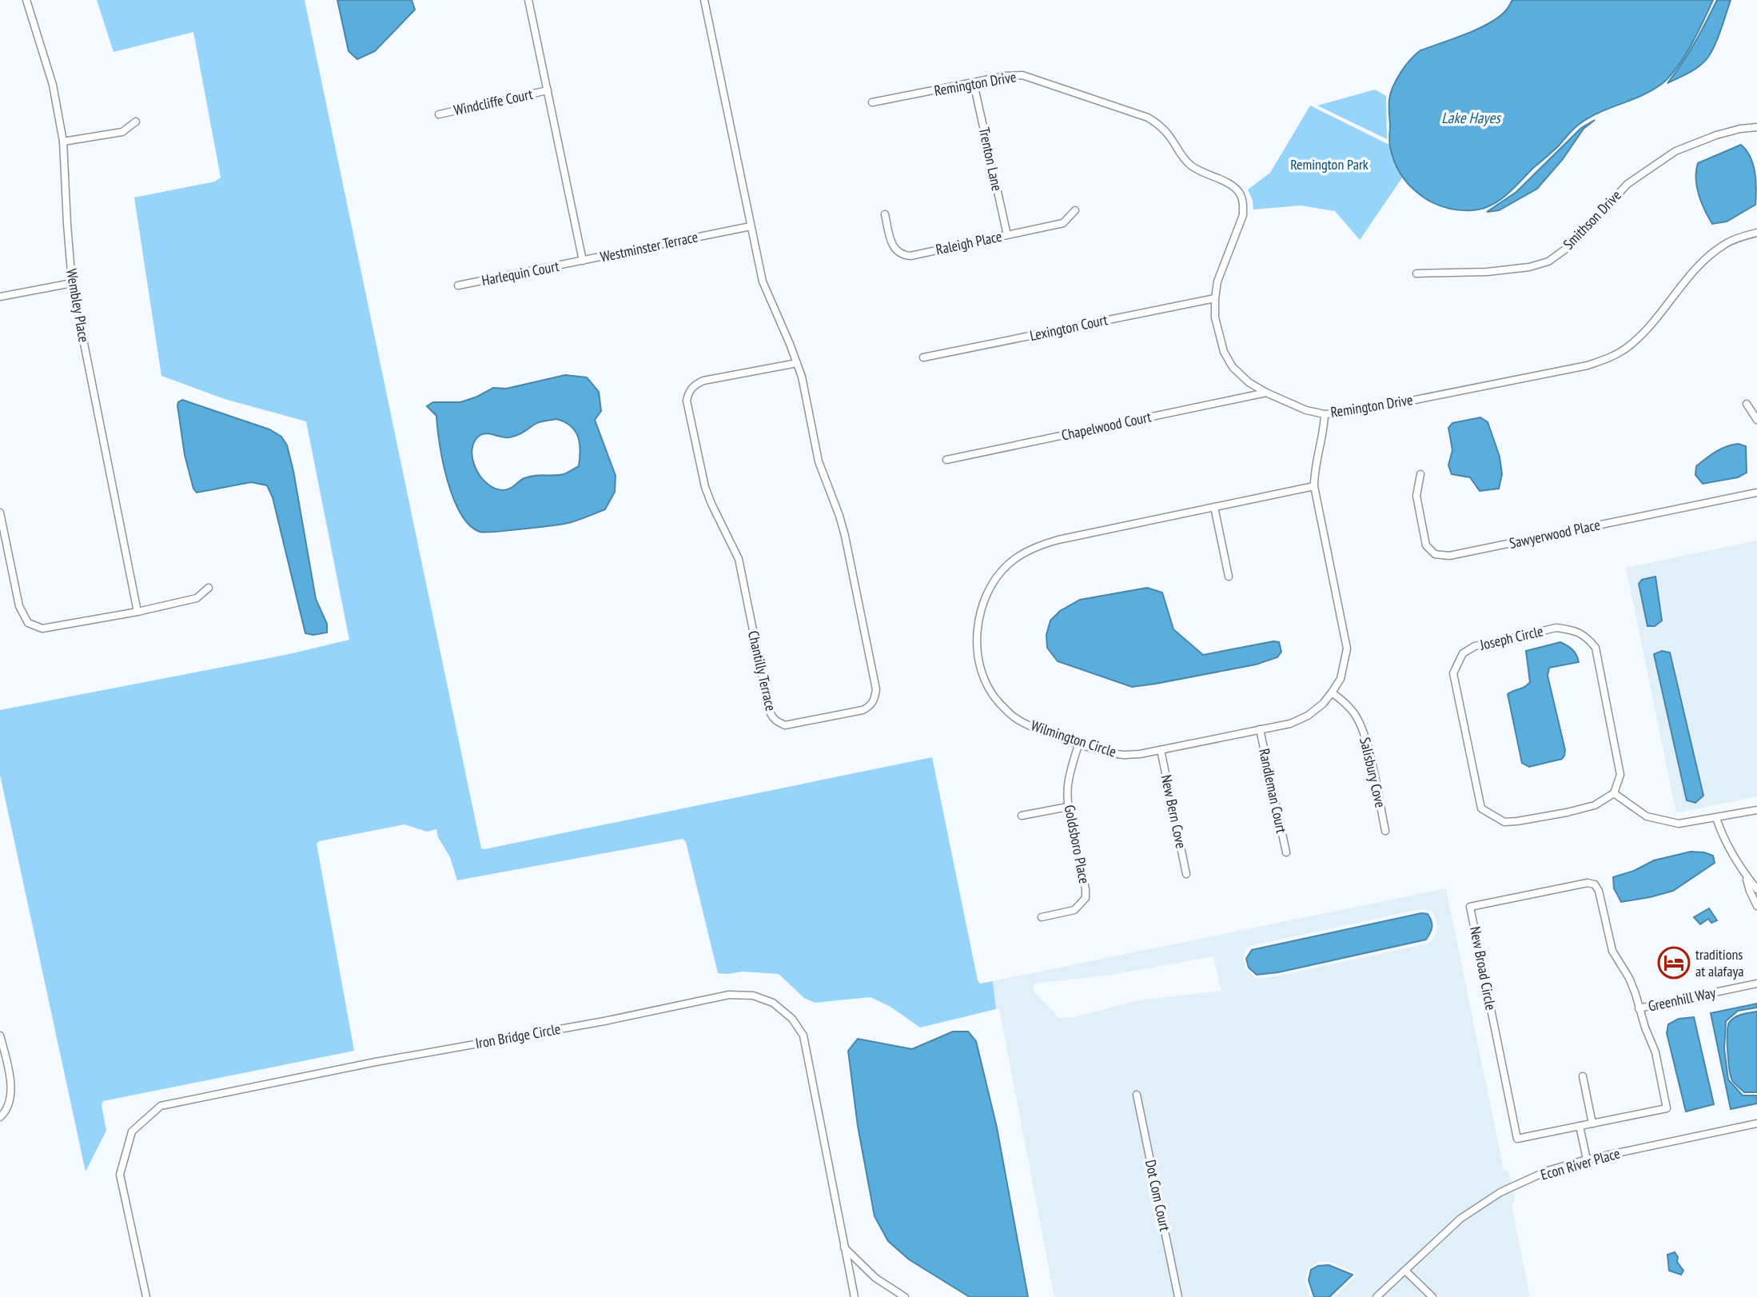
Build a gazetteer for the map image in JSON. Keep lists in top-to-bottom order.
{
  "streets": {
    "street": [
      "Remington Drive",
      "Windcliffe Court",
      "Trenton Lane",
      "Smithson Drive",
      "Raleigh Place",
      "Westminster Terrace",
      "Harlequin Court",
      "Wembley Place",
      "Lexington Court",
      "Chapelwood Court",
      "Sawyerwood Place",
      "Joseph Circle",
      "Chantilly Terrace",
      "Wilmington Circle",
      "Salisbury Cove",
      "Randleman Court",
      "New Bern Cove",
      "Goldsboro Place",
      "New Broad Circle",
      "Greenhill Way",
      "Iron Bridge Circle",
      "Econ River Place",
      "Dot Com Court"
    ]
  },
  "crossings": [
    ["Remington Drive", "Trenton Lane"],
    ["Remington Drive", "Lexington Court"],
    ["Remington Drive", "Chapelwood Court"],
    ["Remington Drive", "Wilmington Circle"],
    ["Windcliffe Court", "Westminster Terrace"],
    ["Trenton Lane", "Raleigh Place"],
    ["Westminster Terrace", "Harlequin Court"],
    ["Westminster Terrace", "Chantilly Terrace"],
    ["Wilmington Circle", "Salisbury Cove"],
    ["Wilmington Circle", "Randleman Court"],
    ["Wilmington Circle", "New Bern Cove"],
    ["Wilmington Circle", "Goldsboro Place"],
    ["New Broad Circle", "Greenhill Way"]
  ],
  "water": ["Lake Hayes"],
  "parks": ["Remington Park"],
  "places": {
    "hotel": ["traditions at alafaya"]
  }
}
